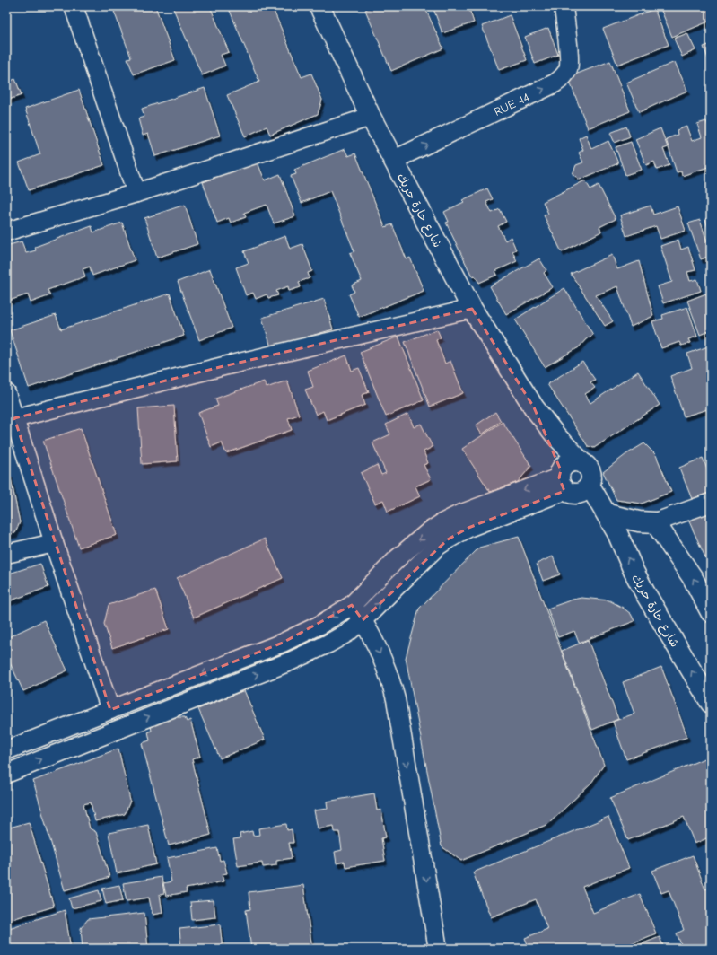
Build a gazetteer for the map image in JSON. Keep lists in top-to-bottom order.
{
  "streets": {
    "street": ["RUE 44", "شارع حارة حريك"]
  },
  "crossings": [
    ["RUE 44", "شارع حارة حريك"]
  ],
  "one_way": ["RUE 44"]
}
